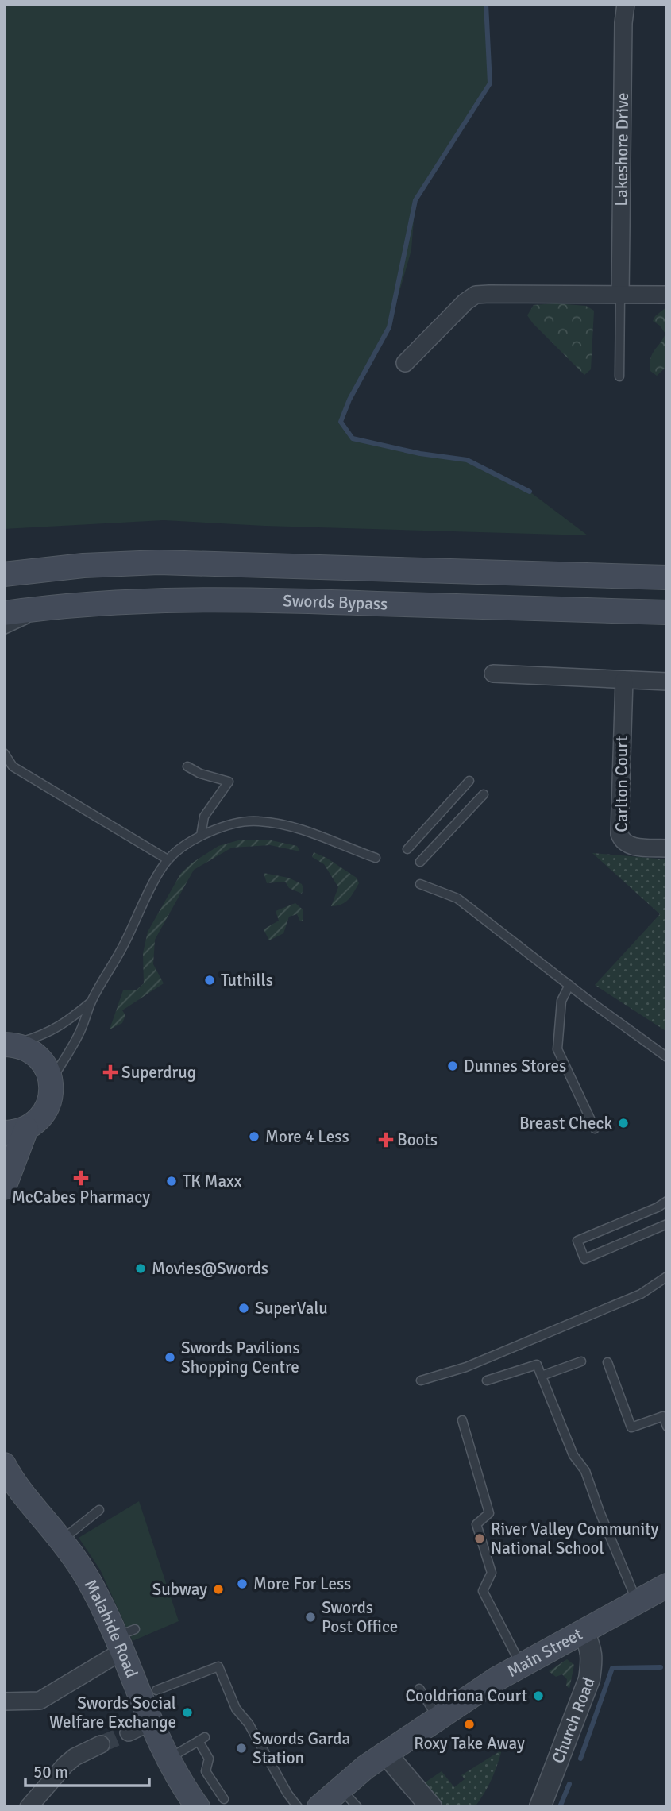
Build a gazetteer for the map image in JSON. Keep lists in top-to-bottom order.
{
  "streets": {
    "main road": ["Swords Bypass", "Malahide Road", "Main Street"],
    "street": ["Lakeshore Drive", "Carlton Court", "Church Road"]
  },
  "crossings": [
    ["Main Street", "Church Road"]
  ],
  "places": {
    "other": [
      "Tuthills",
      "Dunnes Stores",
      "Breast Check",
      "More 4 Less",
      "TK Maxx",
      "Movies@Swords",
      "SuperValu",
      "Swords Pavilions Shopping Centre",
      "River Valley Community National School",
      "More For Less",
      "Subway",
      "Swords Post Office",
      "Cooldriona Court",
      "Swords Social Welfare Exchange",
      "Roxy Take Away",
      "Swords Garda Station"
    ],
    "health": ["Superdrug", "Boots", "McCabes Pharmacy"]
  },
  "scale_bar": "50 m"
}
